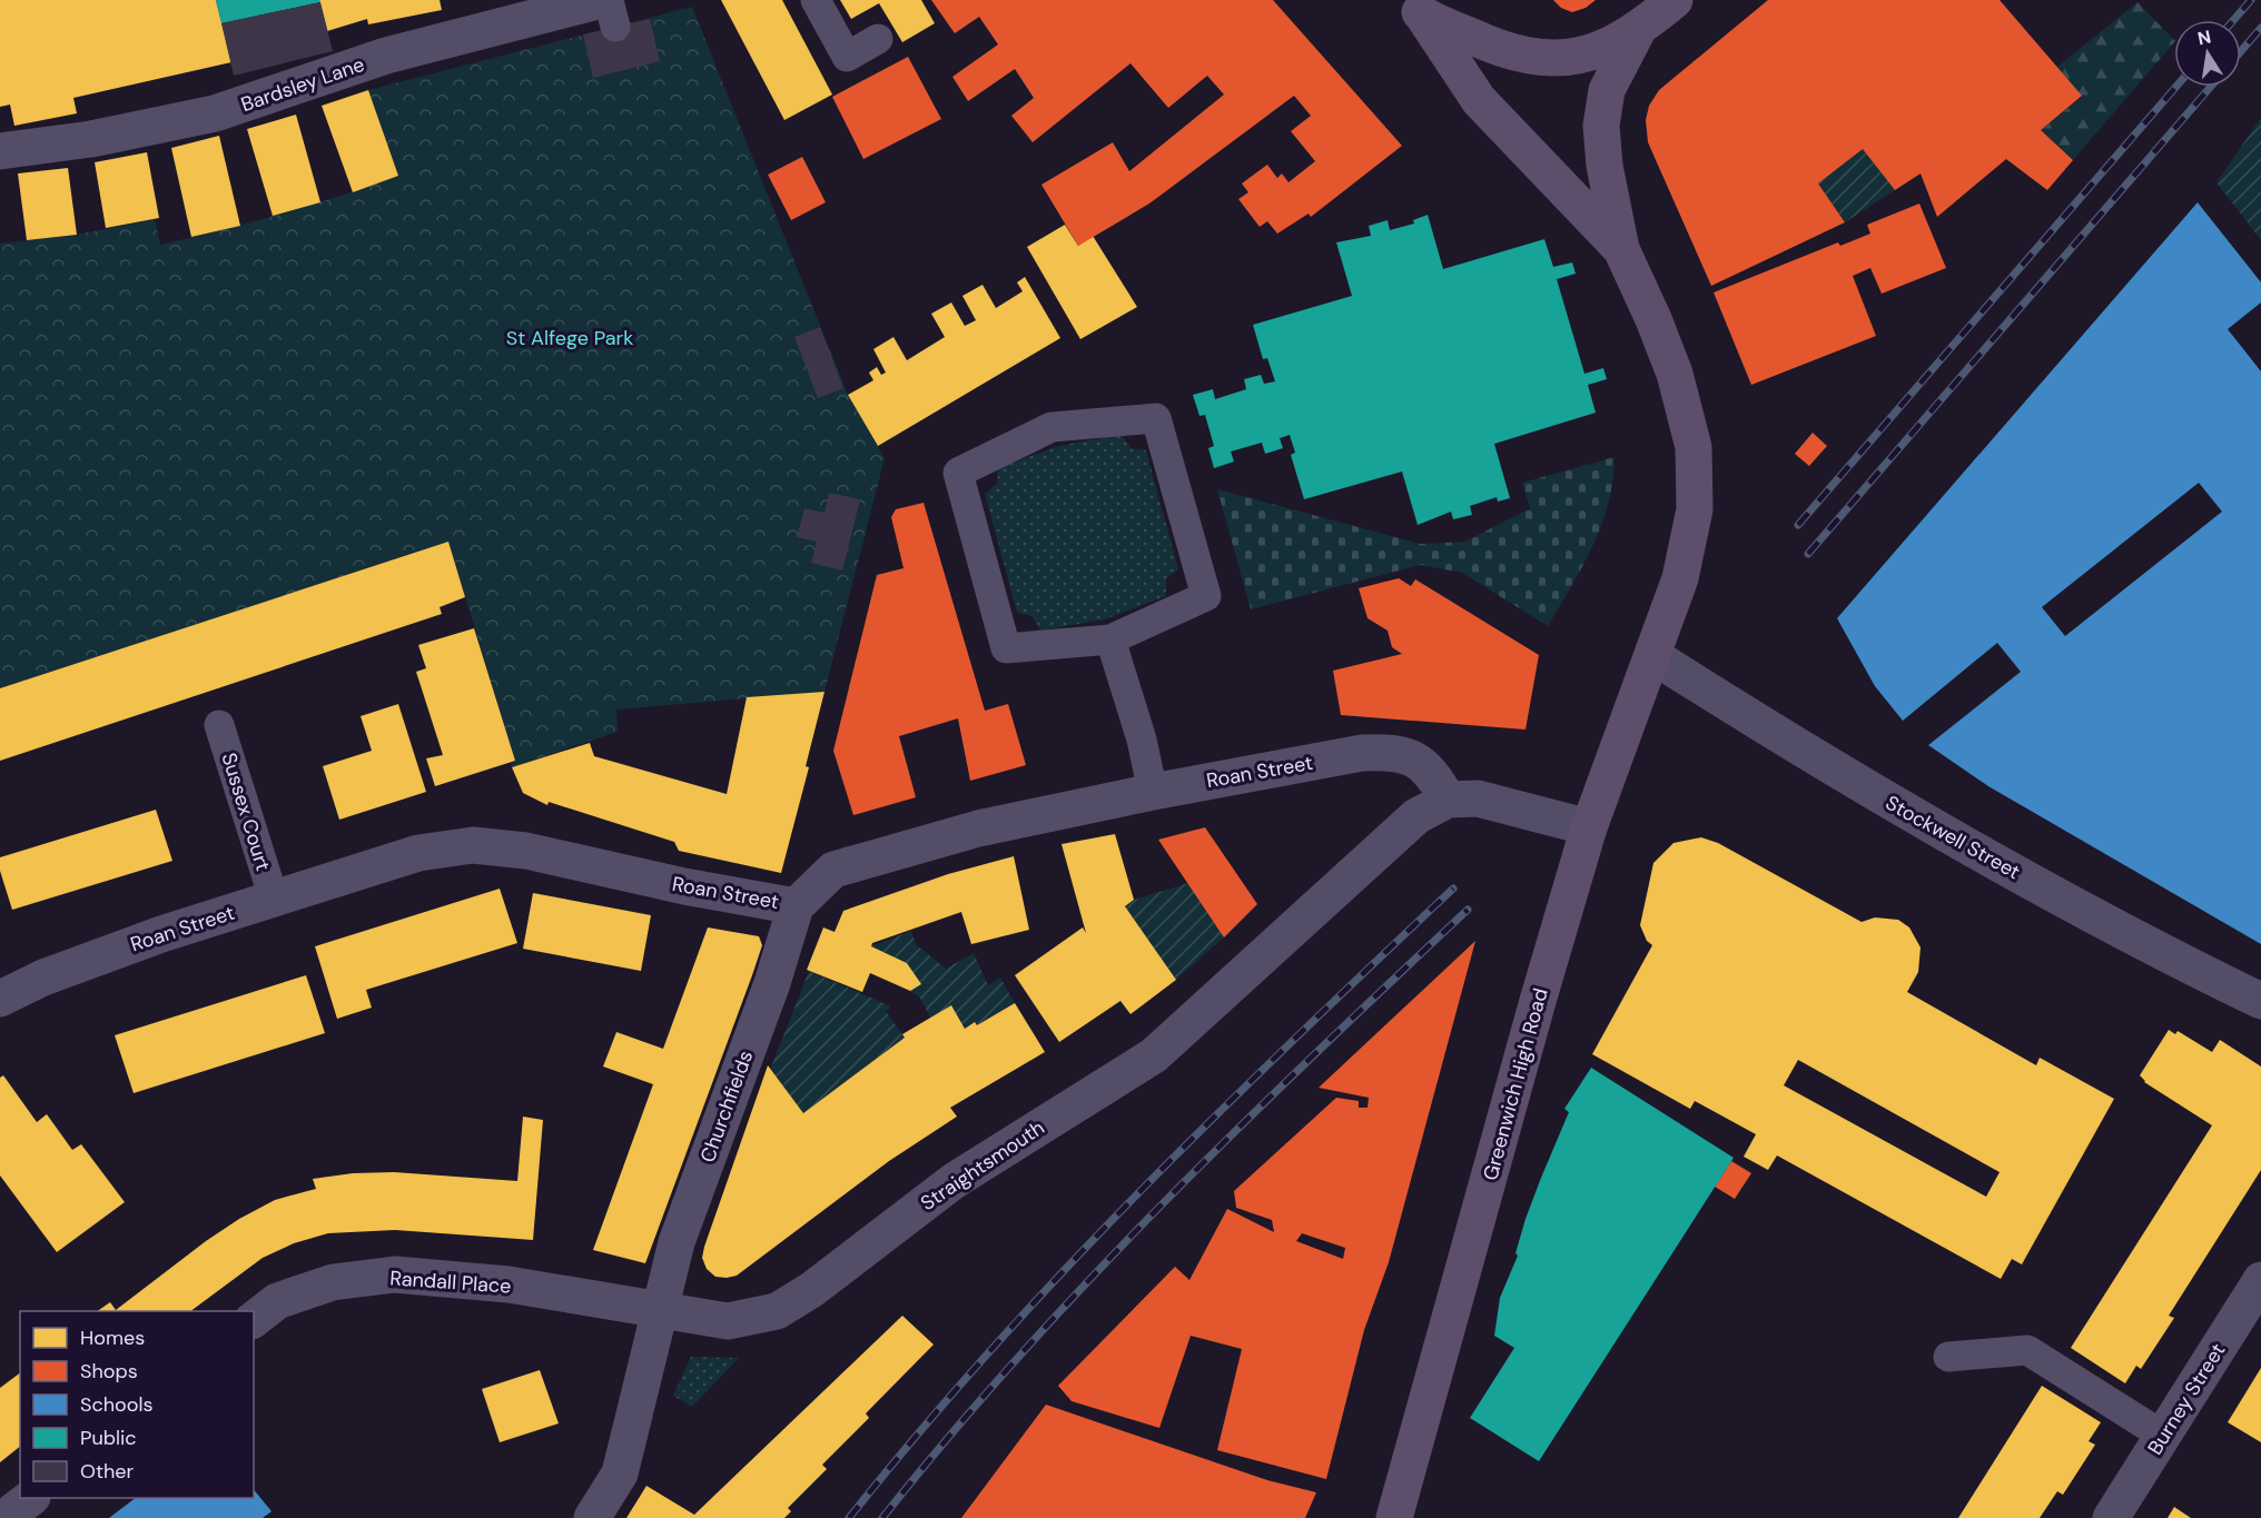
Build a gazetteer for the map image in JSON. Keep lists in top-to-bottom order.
{
  "streets": {
    "main road": ["Greenwich High Road"],
    "street": [
      "Bardsley Lane",
      "Roan Street",
      "Stockwell Street",
      "Churchfields",
      "Straightsmouth",
      "Randall Place",
      "Burney Street"
    ],
    "lane": ["Sussex Court"]
  },
  "crossings": [
    ["Roan Street", "Sussex Court"],
    ["Roan Street", "Churchfields"],
    ["Roan Street", "Straightsmouth"],
    ["Stockwell Street", "Greenwich High Road"],
    ["Churchfields", "Straightsmouth"],
    ["Churchfields", "Randall Place"],
    ["Straightsmouth", "Randall Place"]
  ],
  "parks": ["St Alfege Park"],
  "legend": [
    "Homes",
    "Shops",
    "Schools",
    "Public",
    "Other"
  ],
  "north": "top"
}
